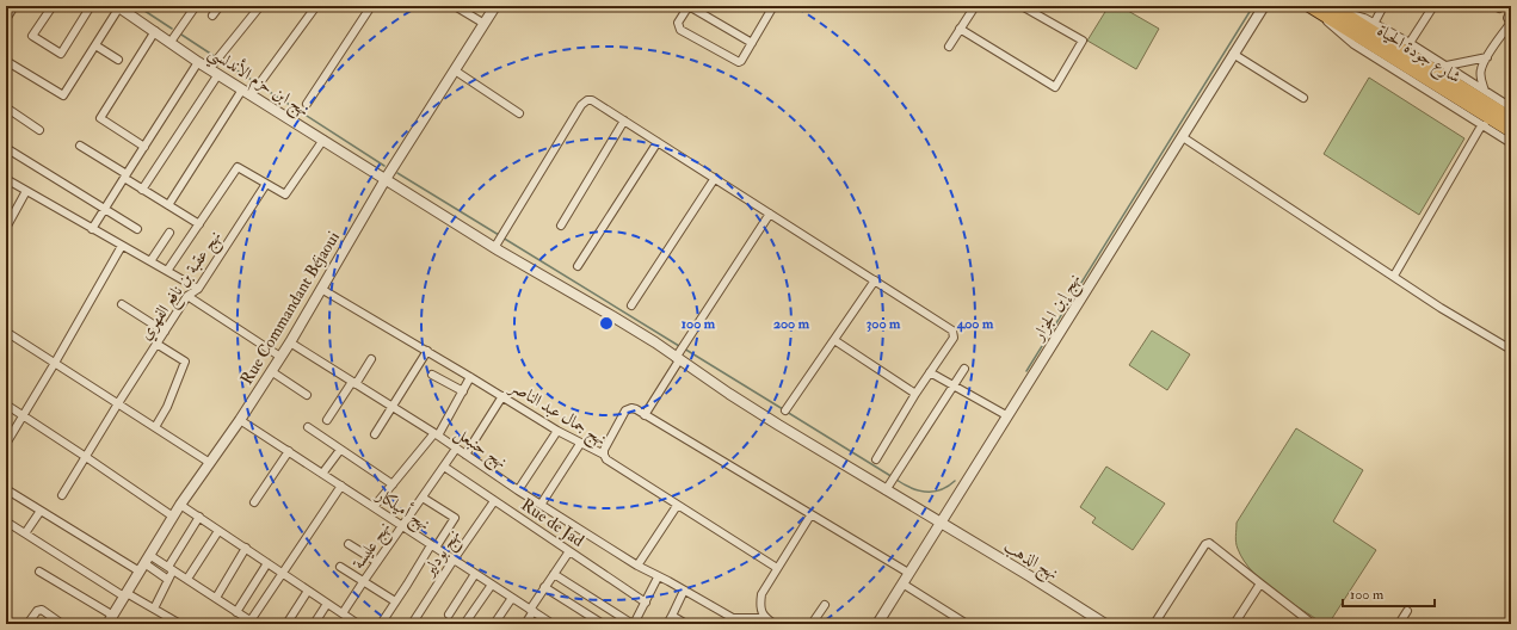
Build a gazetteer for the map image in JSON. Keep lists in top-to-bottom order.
{
  "streets": {
    "highway": ["شارع جودة الحياة"],
    "street": [
      "نهج ابن حزم الأندلسي",
      "نهج عقبة بن نافع الفهري",
      "نهج إبن الجزار",
      "Rue Commandant Béjaoui",
      "نهج جمال عبد الناصر",
      "نهج حنبعل",
      "نهج أميلكار",
      "Rue de Jad",
      "نهج عليسة",
      "نهج بودلير",
      "نهج الذهب"
    ]
  },
  "crossings": [
    ["نهج ابن حزم الأندلسي", "Rue Commandant Béjaoui"],
    ["نهج ابن حزم الأندلسي", "نهج الذهب"],
    ["نهج إبن الجزار", "نهج الذهب"],
    ["Rue Commandant Béjaoui", "نهج جمال عبد الناصر"],
    ["Rue Commandant Béjaoui", "نهج حنبعل"],
    ["Rue Commandant Béjaoui", "نهج أميلكار"],
    ["نهج حنبعل", "نهج عليسة"],
    ["نهج أميلكار", "نهج عليسة"],
    ["نهج أميلكار", "نهج بودلير"],
    ["Rue de Jad", "نهج عليسة"],
    ["Rue de Jad", "نهج بودلير"]
  ],
  "scale_bar": "100 m",
  "rings": [
    "100 m",
    "200 m",
    "300 m",
    "400 m"
  ]
}
